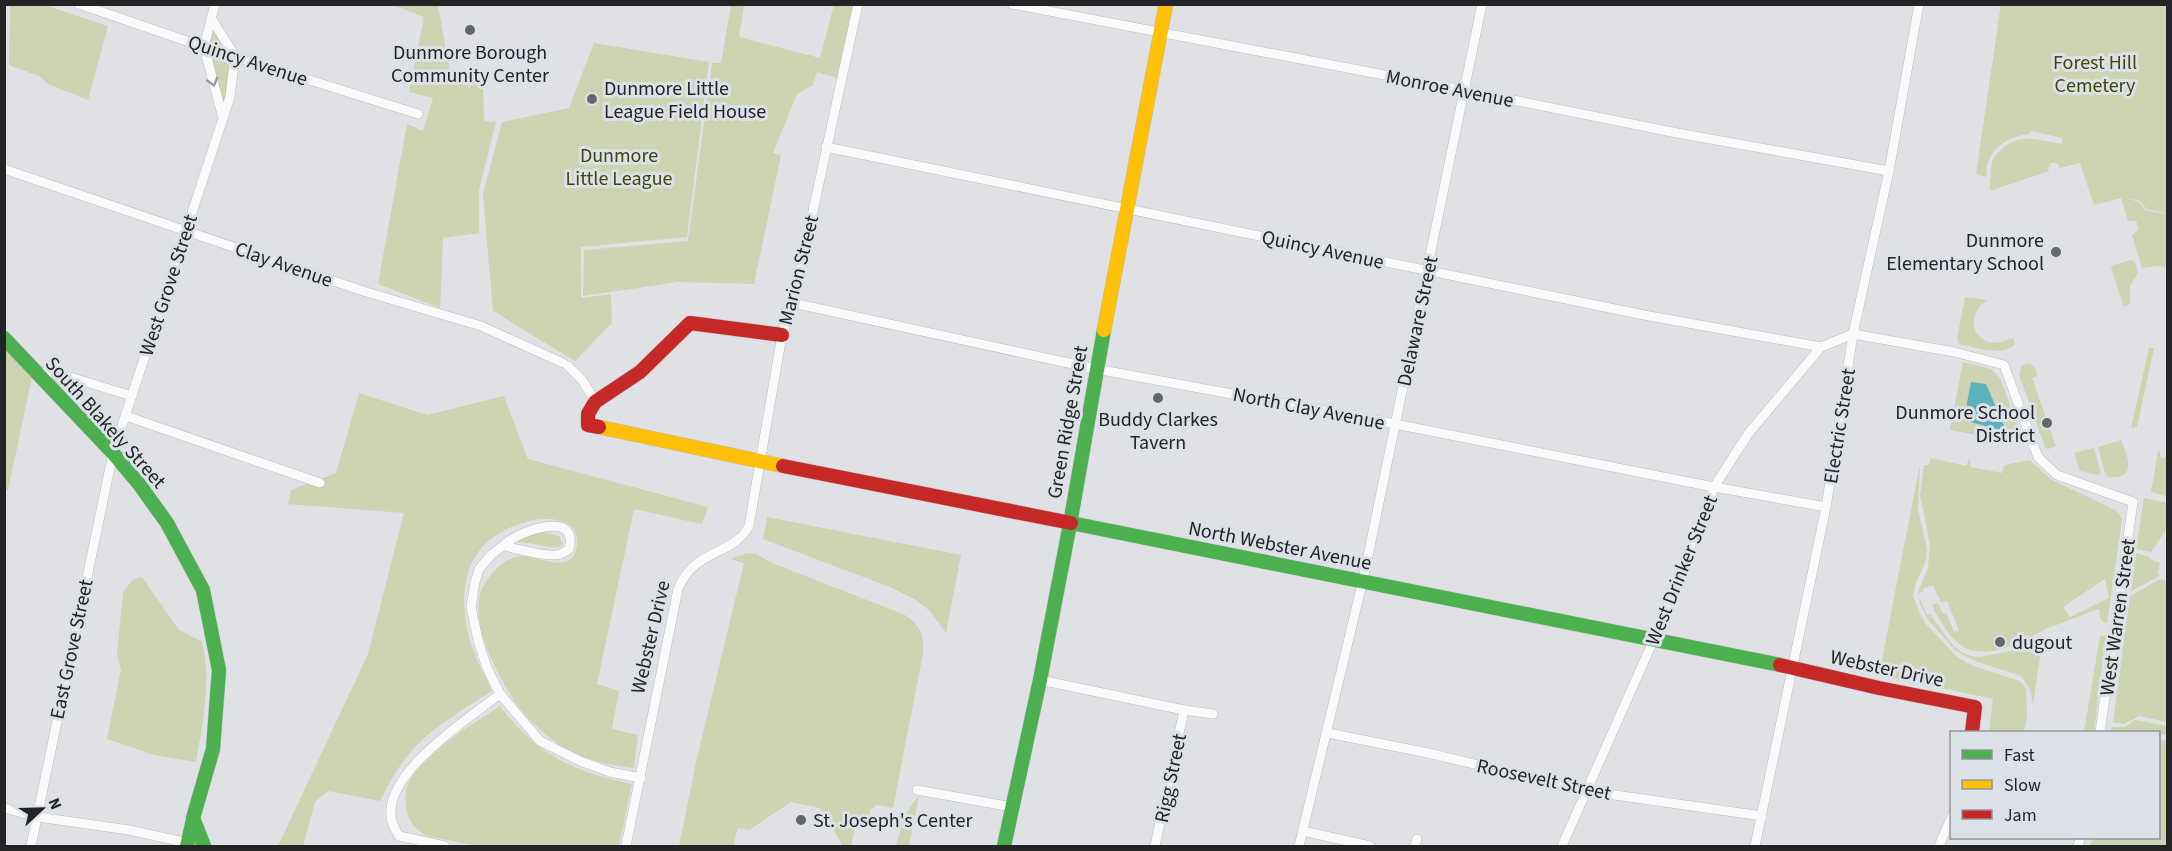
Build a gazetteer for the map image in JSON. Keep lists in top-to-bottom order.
{
  "streets": {
    "street": [
      "Quincy Avenue",
      "Monroe Avenue",
      "Clay Avenue",
      "Marion Street",
      "West Grove Street",
      "Delaware Street",
      "North Clay Avenue",
      "South Blakely Street",
      "Green Ridge Street",
      "Electric Street",
      "North Webster Avenue",
      "West Drinker Street",
      "West Warren Street",
      "Webster Drive",
      "East Grove Street",
      "Rigg Street",
      "Roosevelt Street"
    ]
  },
  "crossings": [
    ["Quincy Avenue", "Marion Street"],
    ["Quincy Avenue", "West Grove Street"],
    ["Quincy Avenue", "Delaware Street"],
    ["Quincy Avenue", "Green Ridge Street"],
    ["Quincy Avenue", "West Drinker Street"],
    ["Monroe Avenue", "Delaware Street"],
    ["Monroe Avenue", "Green Ridge Street"],
    ["Monroe Avenue", "Electric Street"],
    ["Clay Avenue", "West Grove Street"],
    ["Marion Street", "North Clay Avenue"],
    ["Marion Street", "North Webster Avenue"],
    ["Marion Street", "Webster Drive"],
    ["West Grove Street", "South Blakely Street"],
    ["West Grove Street", "East Grove Street"],
    ["Delaware Street", "North Clay Avenue"],
    ["Delaware Street", "North Webster Avenue"],
    ["Delaware Street", "Roosevelt Street"],
    ["North Clay Avenue", "Green Ridge Street"],
    ["North Clay Avenue", "Electric Street"],
    ["North Clay Avenue", "West Drinker Street"],
    ["South Blakely Street", "East Grove Street"],
    ["Green Ridge Street", "North Webster Avenue"],
    ["Electric Street", "North Webster Avenue"],
    ["Electric Street", "West Drinker Street"],
    ["Electric Street", "West Warren Street"],
    ["Electric Street", "Webster Drive"],
    ["Electric Street", "Roosevelt Street"],
    ["North Webster Avenue", "West Drinker Street"],
    ["North Webster Avenue", "Webster Drive"],
    ["West Drinker Street", "West Warren Street"],
    ["West Drinker Street", "Roosevelt Street"]
  ],
  "parks": ["Forest Hill Cemetery", "Dunmore Little League"],
  "places": [
    "Dunmore Borough Community Center",
    "Dunmore Little League Field House",
    "Dunmore Elementary School",
    "Buddy Clarkes Tavern",
    "Dunmore School District",
    "dugout",
    "St. Joseph's Center"
  ],
  "legend": ["Fast", "Slow", "Jam"],
  "north": "right"
}
